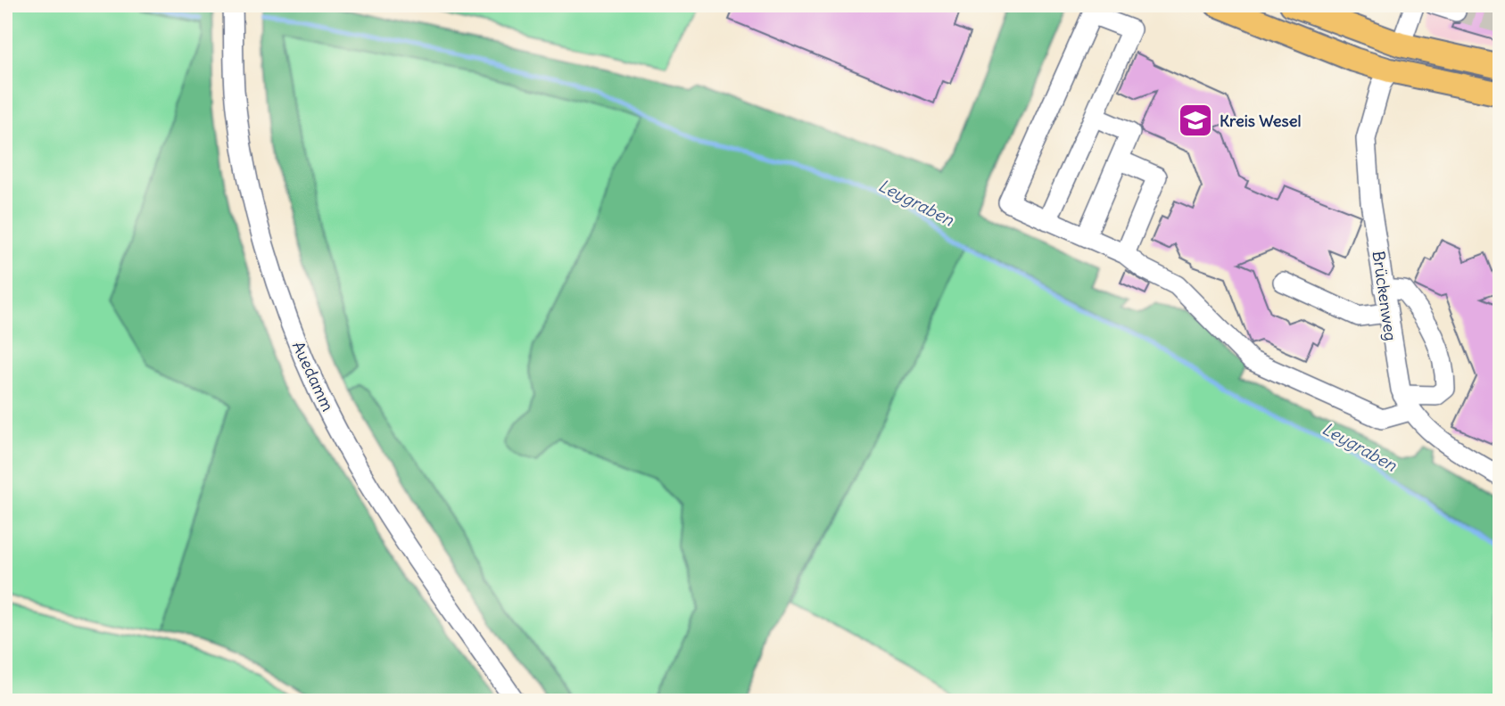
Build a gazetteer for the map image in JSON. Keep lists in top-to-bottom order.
{
  "streets": {
    "street": ["Brückenweg", "Auedamm"]
  },
  "water": ["Leygraben"],
  "places": {
    "school or university": ["Kreis Wesel"]
  }
}
